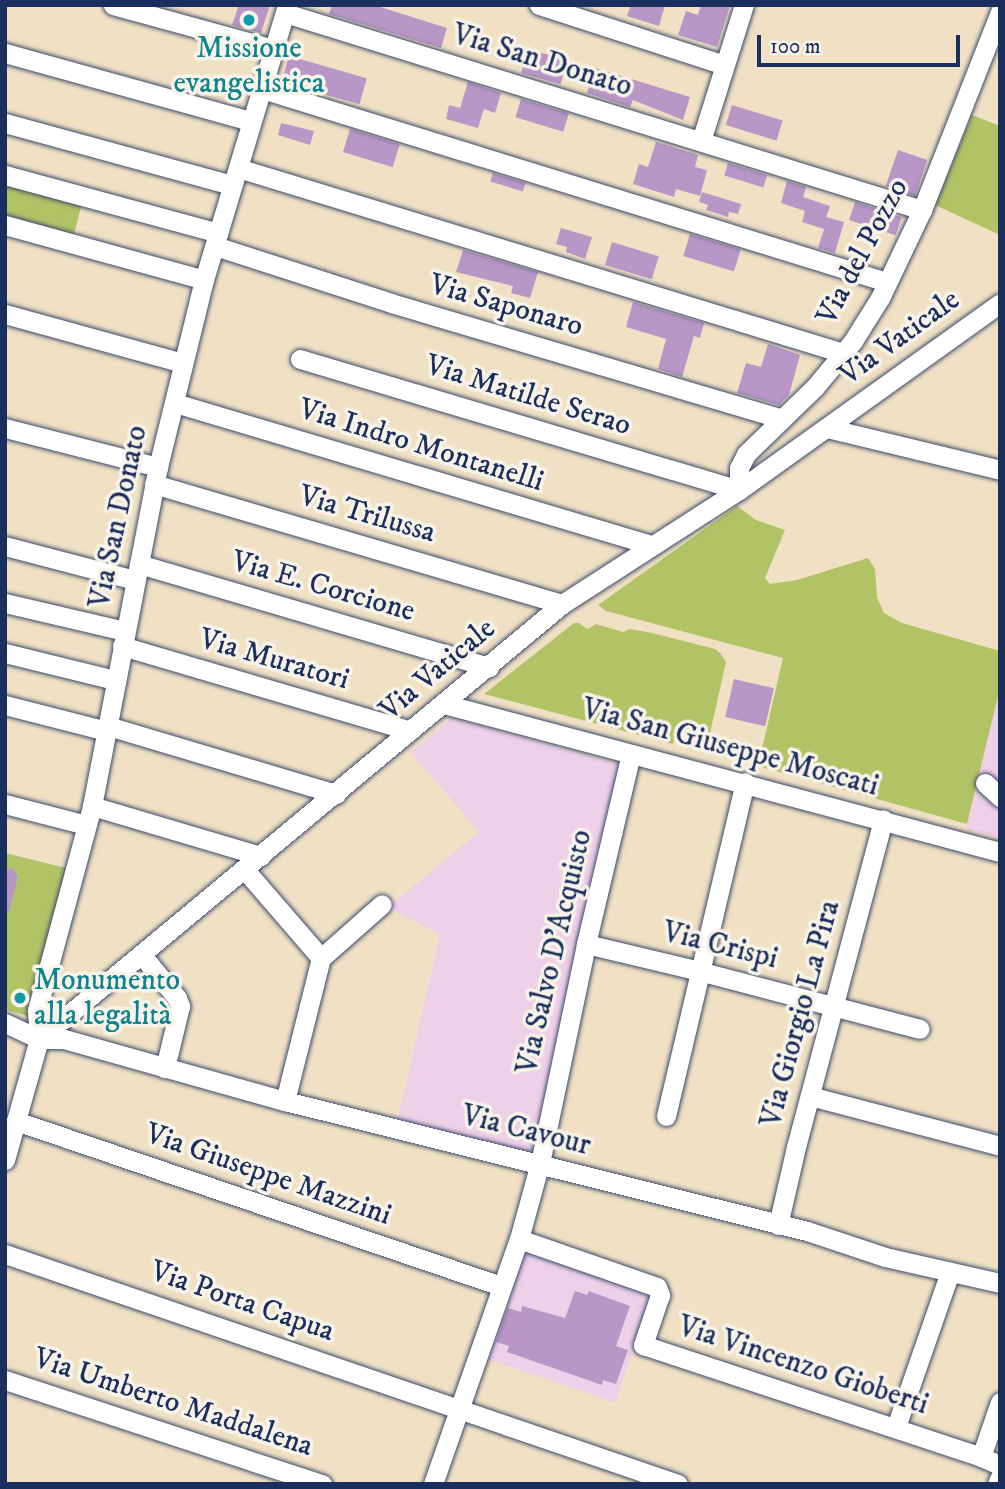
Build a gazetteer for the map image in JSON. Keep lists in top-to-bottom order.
{
  "streets": {
    "street": [
      "Via San Donato",
      "Via del Pozzo",
      "Via Saponaro",
      "Via Vaticale",
      "Via Matilde Serao",
      "Via Indro Montanelli",
      "Via Trilussa",
      "Via E. Corcione",
      "Via Muratori",
      "Via San Giuseppe Moscati",
      "Via Crispi",
      "Via Salvo D'Acquisto",
      "Via Giorgio La Pira",
      "Via Cavour",
      "Via Giuseppe Mazzini",
      "Via Porta Capua",
      "Via Vincenzo Gioberti",
      "Via Umberto Maddalena"
    ]
  },
  "crossings": [
    ["Via San Donato", "Via del Pozzo"],
    ["Via San Donato", "Via Saponaro"],
    ["Via San Donato", "Via Vaticale"],
    ["Via San Donato", "Via Indro Montanelli"],
    ["Via San Donato", "Via Trilussa"],
    ["Via San Donato", "Via E. Corcione"],
    ["Via San Donato", "Via Muratori"],
    ["Via San Donato", "Via Cavour"],
    ["Via del Pozzo", "Via Saponaro"],
    ["Via del Pozzo", "Via Vaticale"],
    ["Via del Pozzo", "Via Matilde Serao"],
    ["Via Vaticale", "Via Matilde Serao"],
    ["Via Vaticale", "Via Indro Montanelli"],
    ["Via Vaticale", "Via Trilussa"],
    ["Via Vaticale", "Via E. Corcione"],
    ["Via Vaticale", "Via Muratori"],
    ["Via Vaticale", "Via San Giuseppe Moscati"],
    ["Via Vaticale", "Via Cavour"],
    ["Via San Giuseppe Moscati", "Via Salvo D'Acquisto"],
    ["Via San Giuseppe Moscati", "Via Giorgio La Pira"],
    ["Via Crispi", "Via Salvo D'Acquisto"],
    ["Via Crispi", "Via Giorgio La Pira"],
    ["Via Salvo D'Acquisto", "Via Cavour"],
    ["Via Salvo D'Acquisto", "Via Giuseppe Mazzini"],
    ["Via Salvo D'Acquisto", "Via Porta Capua"],
    ["Via Salvo D'Acquisto", "Via Vincenzo Gioberti"],
    ["Via Giorgio La Pira", "Via Cavour"]
  ],
  "places": ["Missione evangelistica", "Monumento alla legalità"],
  "scale_bar": "100 m"
}
